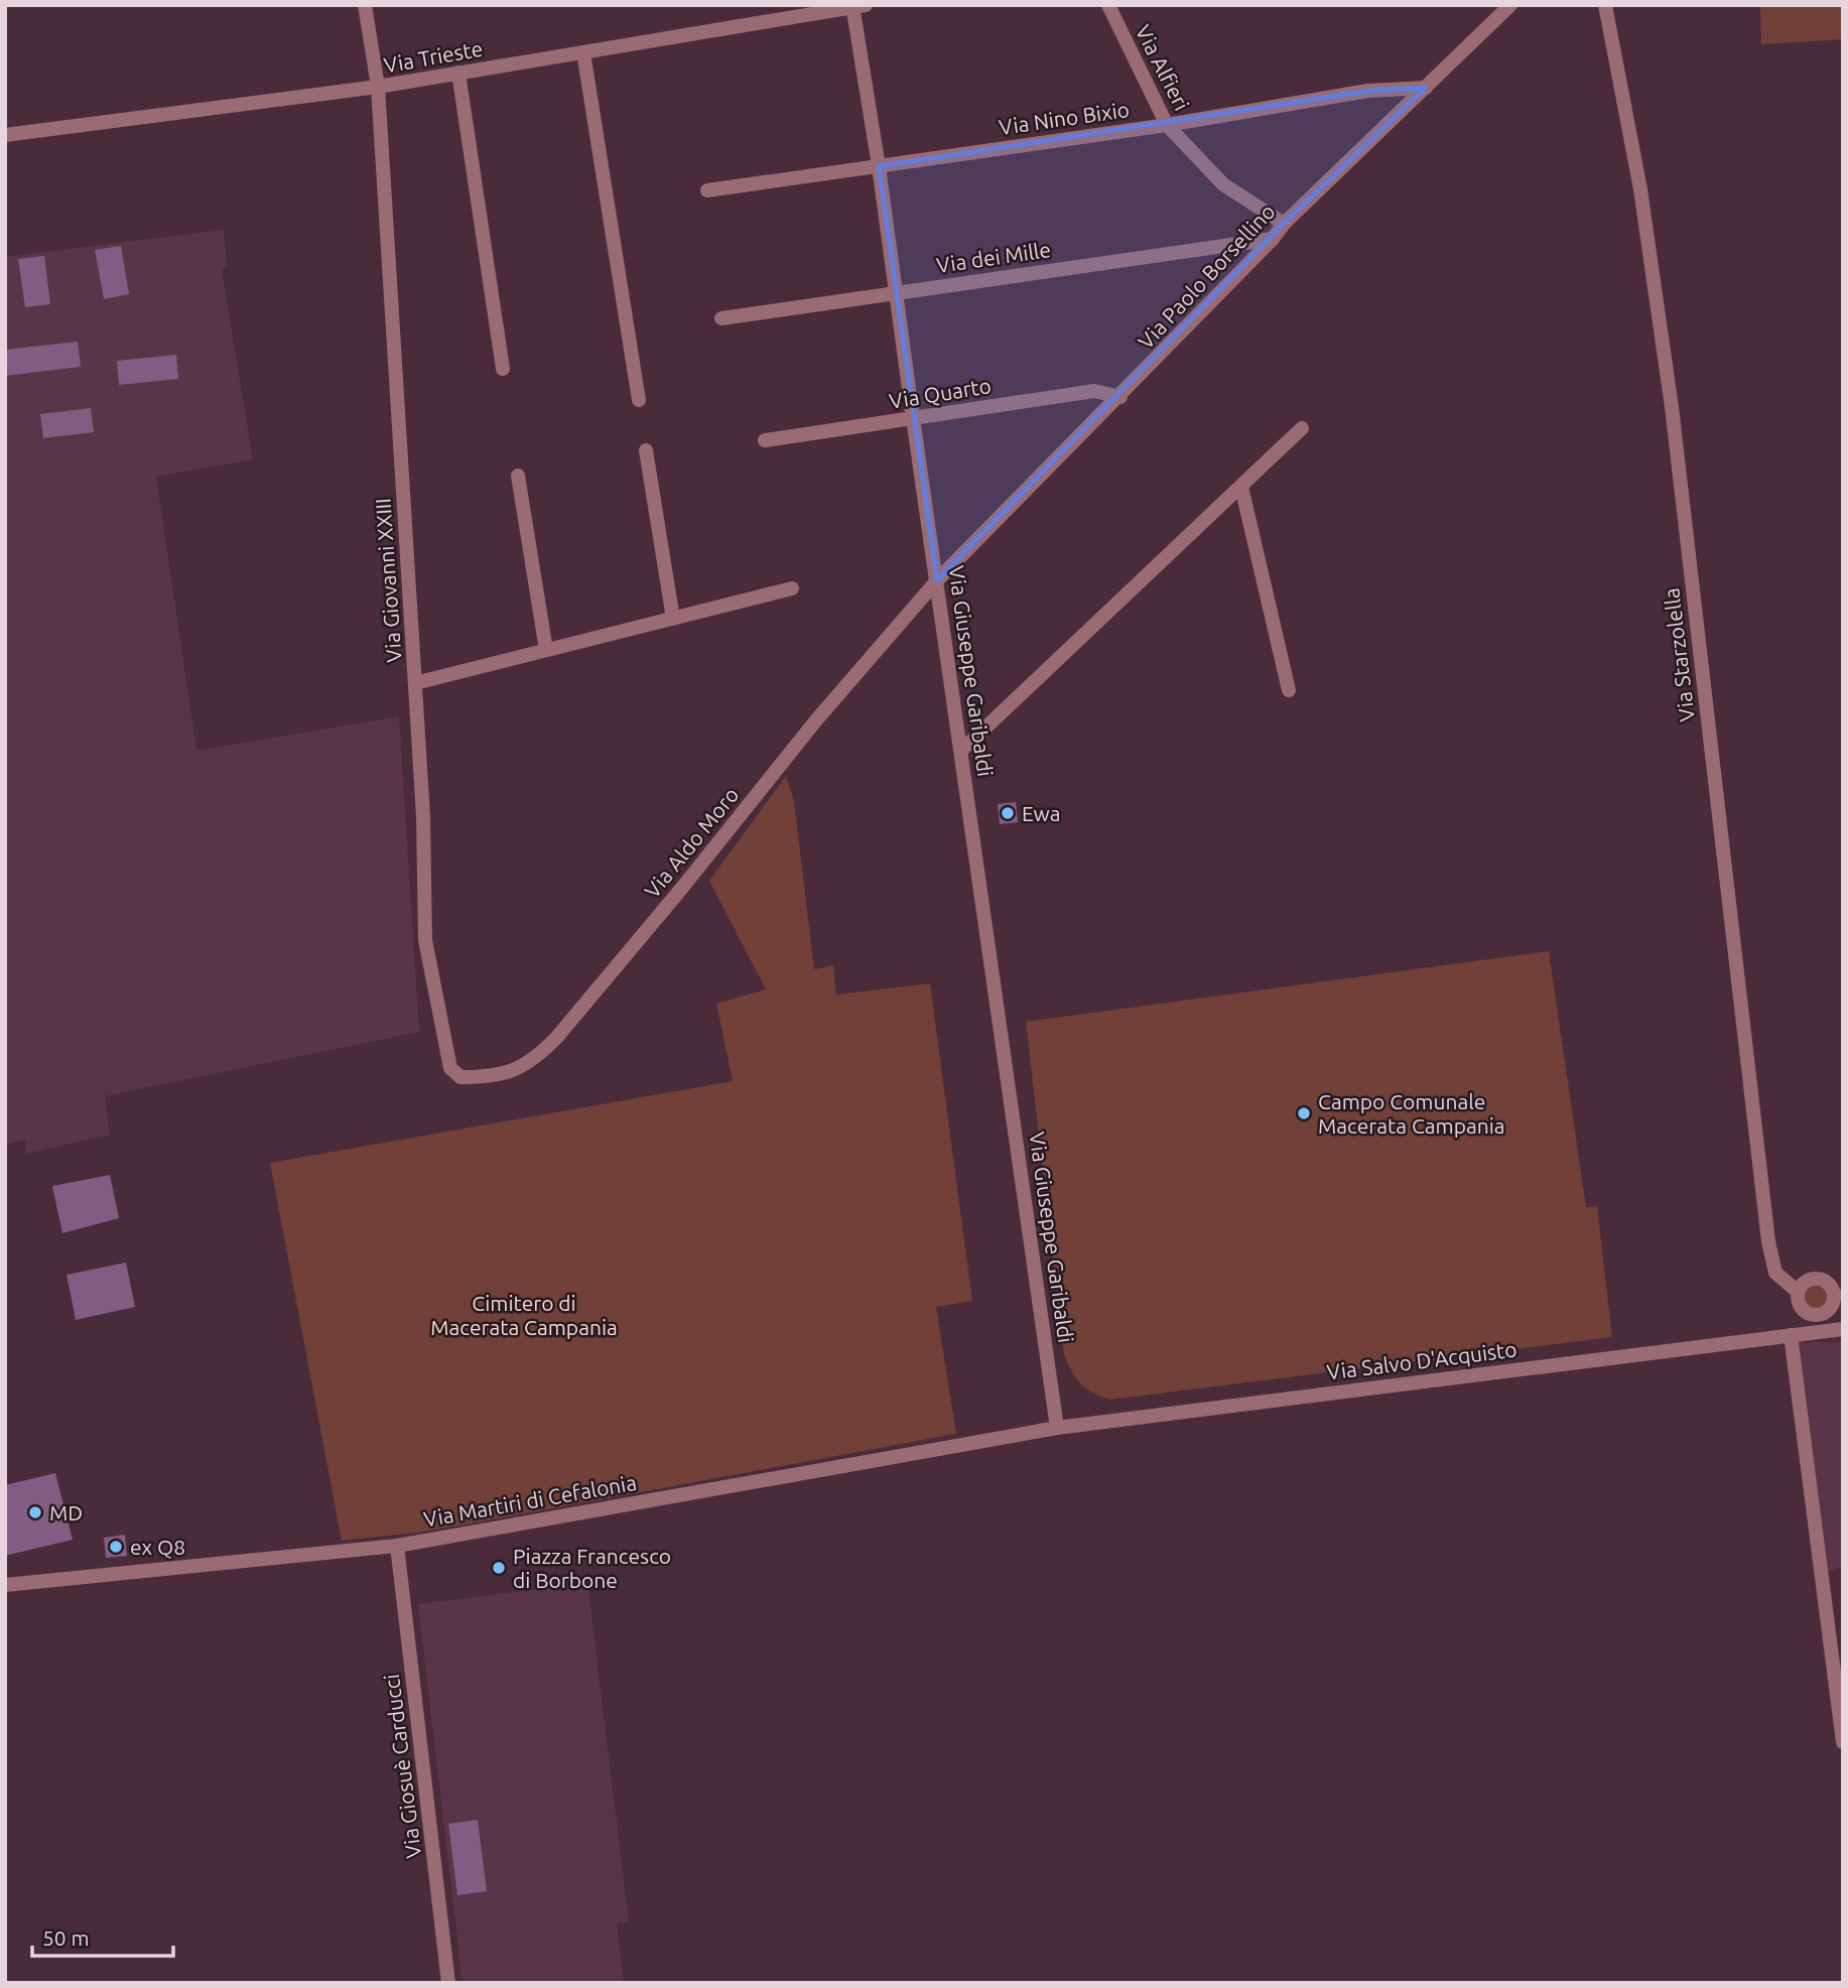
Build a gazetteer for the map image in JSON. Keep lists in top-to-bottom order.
{
  "streets": {
    "street": [
      "Via Trieste",
      "Via Alfieri",
      "Via Nino Bixio",
      "Via dei Mille",
      "Via Paolo Borsellino",
      "Via Quarto",
      "Via Giovanni XXIII",
      "Via Starzolella",
      "Via Giuseppe Garibaldi",
      "Via Aldo Moro",
      "Via Salvo D'Acquisto",
      "Via Martiri di Cefalonia",
      "Via Giosuè Carducci"
    ]
  },
  "crossings": [
    ["Via Trieste", "Via Giovanni XXIII"],
    ["Via Trieste", "Via Giuseppe Garibaldi"],
    ["Via Alfieri", "Via Nino Bixio"],
    ["Via Alfieri", "Via Paolo Borsellino"],
    ["Via Nino Bixio", "Via Paolo Borsellino"],
    ["Via Nino Bixio", "Via Giuseppe Garibaldi"],
    ["Via dei Mille", "Via Paolo Borsellino"],
    ["Via dei Mille", "Via Giuseppe Garibaldi"],
    ["Via Paolo Borsellino", "Via Quarto"],
    ["Via Paolo Borsellino", "Via Giuseppe Garibaldi"],
    ["Via Paolo Borsellino", "Via Aldo Moro"],
    ["Via Quarto", "Via Giuseppe Garibaldi"],
    ["Via Giovanni XXIII", "Via Aldo Moro"],
    ["Via Giuseppe Garibaldi", "Via Aldo Moro"],
    ["Via Giuseppe Garibaldi", "Via Salvo D'Acquisto"],
    ["Via Giuseppe Garibaldi", "Via Martiri di Cefalonia"],
    ["Via Salvo D'Acquisto", "Via Martiri di Cefalonia"],
    ["Via Martiri di Cefalonia", "Via Giosuè Carducci"]
  ],
  "parks": ["Cimitero di Macerata Campania"],
  "places": [
    "Ewa",
    "Campo Comunale Macerata Campania",
    "MD",
    "ex Q8",
    "Piazza Francesco di Borbone"
  ],
  "scale_bar": "50 m"
}
